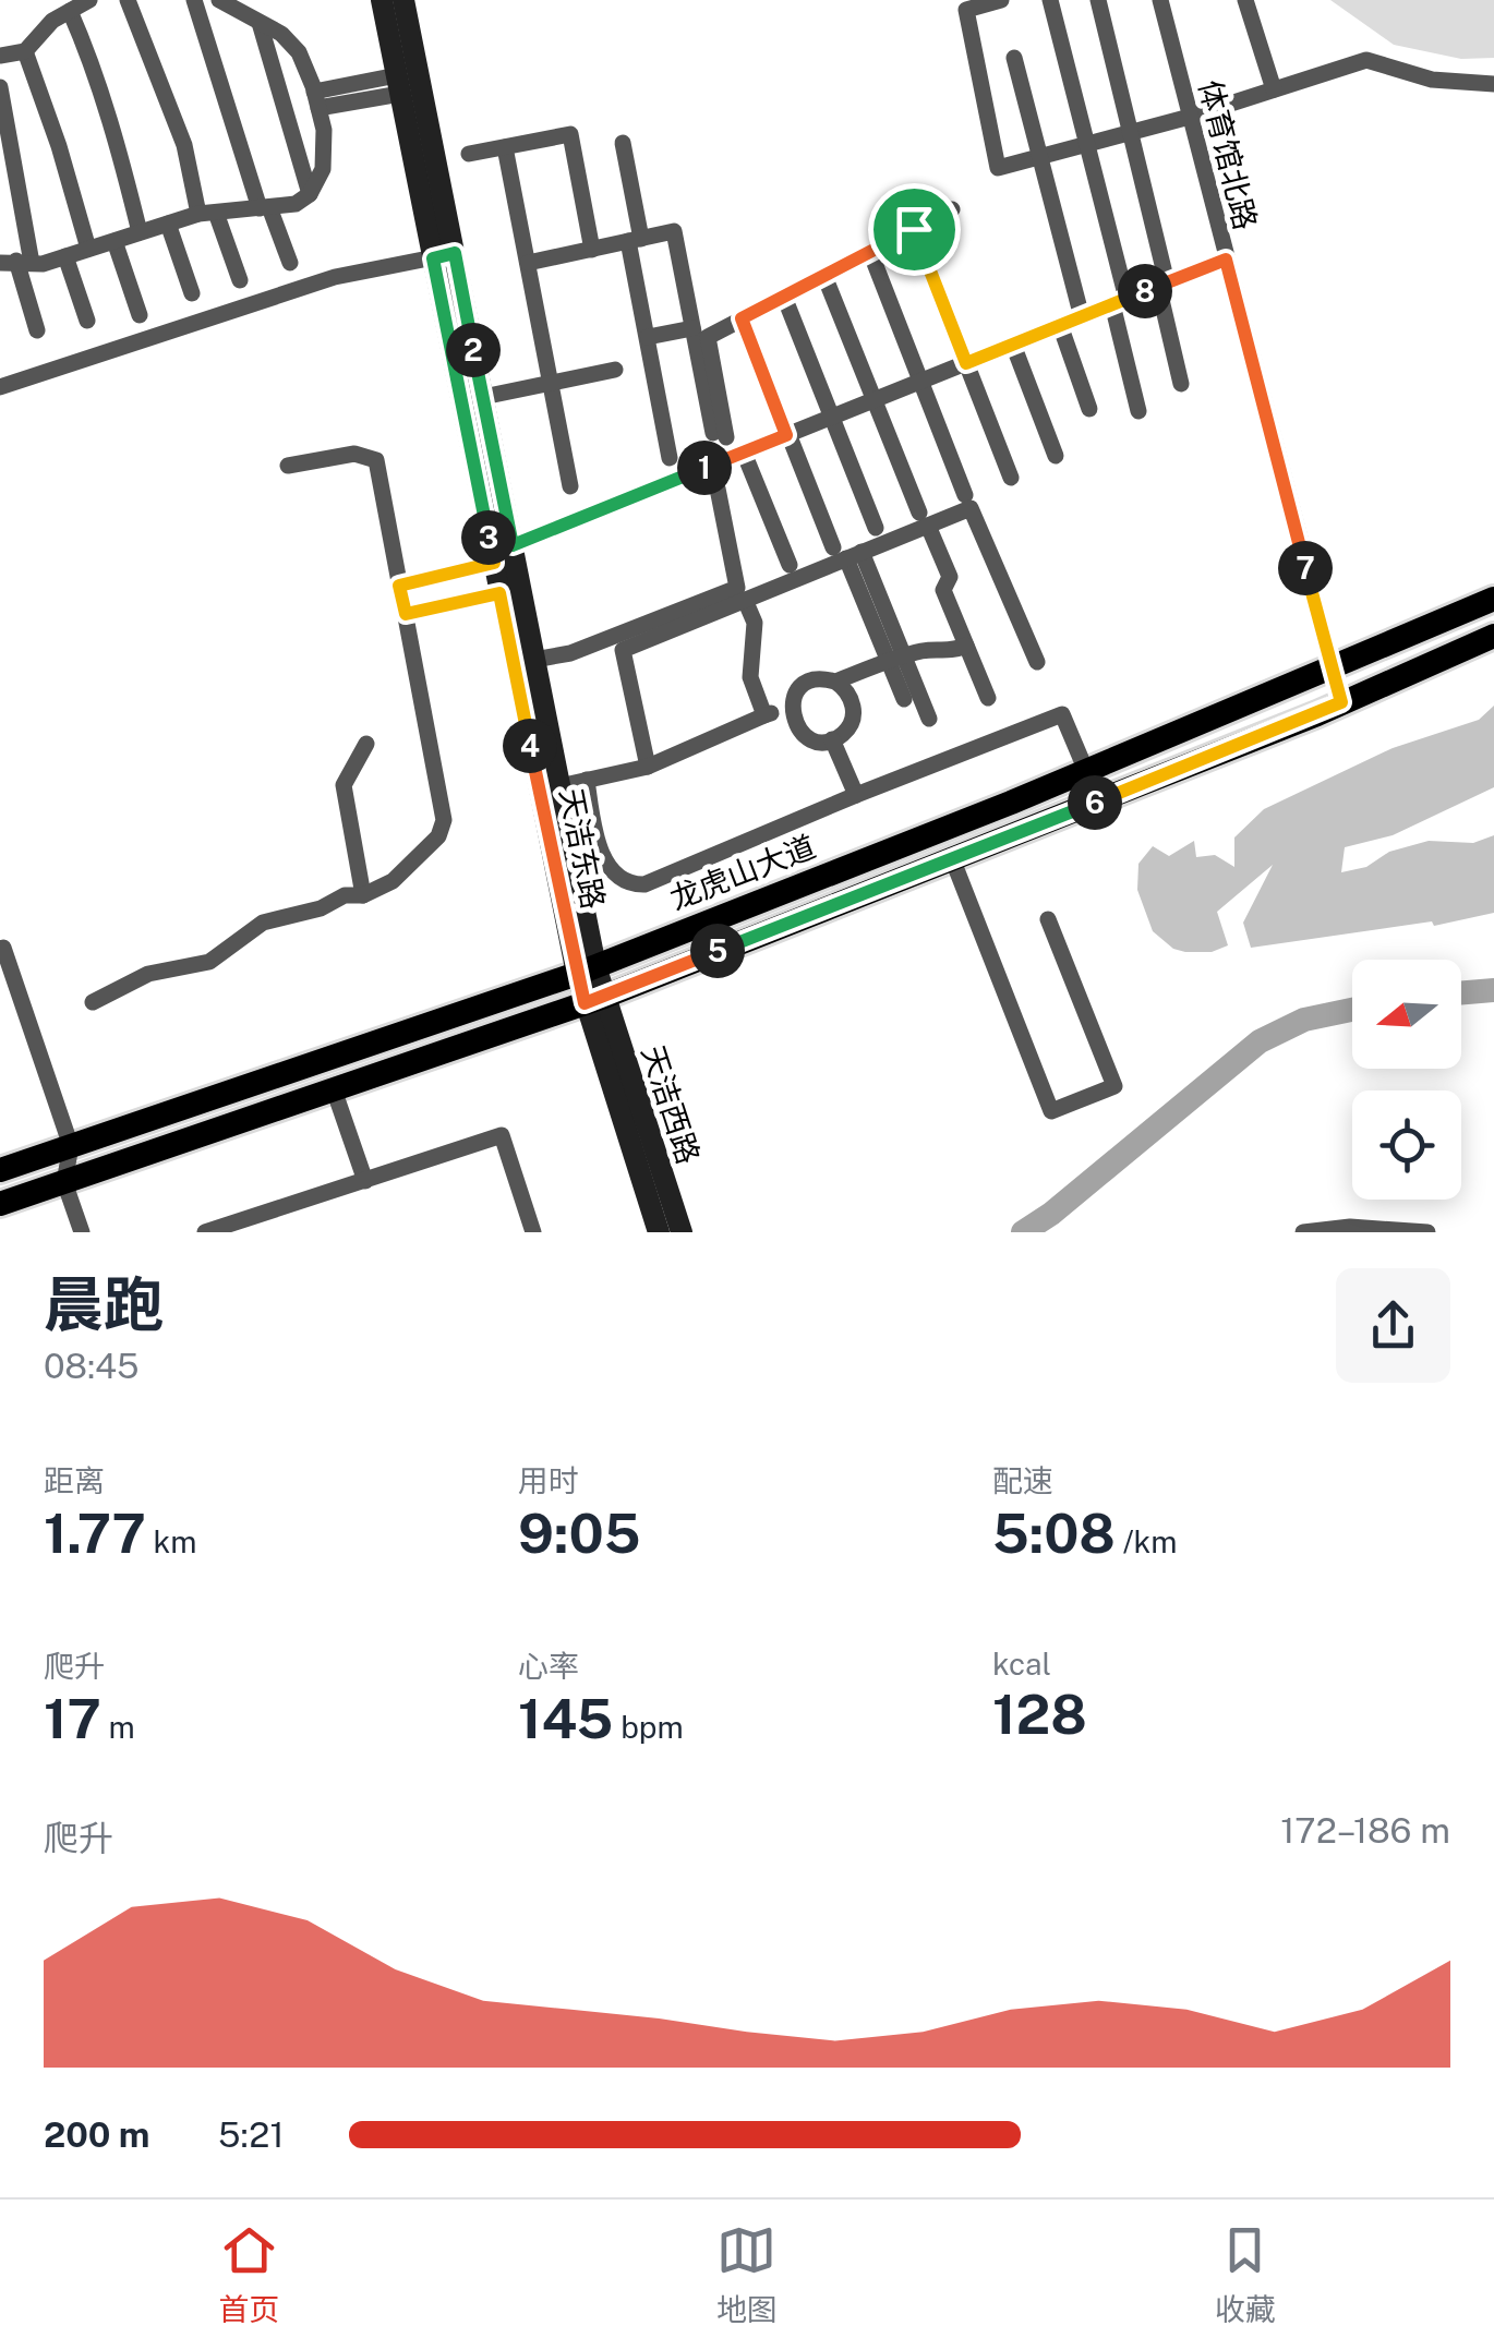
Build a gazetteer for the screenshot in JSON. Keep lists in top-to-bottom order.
{
  "streets": {
    "main road": ["天洁东路", "龙虎山大道", "天洁西路"],
    "street": ["体育馆北路"]
  },
  "crossings": [
    ["体育馆北路", "龙虎山大道"],
    ["天洁东路", "龙虎山大道"],
    ["天洁东路", "天洁西路"]
  ],
  "north": "left",
  "page": {
    "pins": [
      "8",
      "2",
      "1",
      "3",
      "7",
      "4",
      "6",
      "5"
    ],
    "heading": ["晨跑", "08:45"],
    "stats": [
      ["距离", "1.77 km"],
      ["用时", "9:05"],
      ["配速", "5:08 /km"],
      ["爬升", "17 m"],
      ["心率", "145 bpm"],
      ["kcal", "128"]
    ],
    "chart": ["爬升", "172–186 m"],
    "list": [
      {
        "name": "200 m",
        "note": "5:21"
      }
    ],
    "tabs": ["首页", "地图", "收藏"]
  }
}
